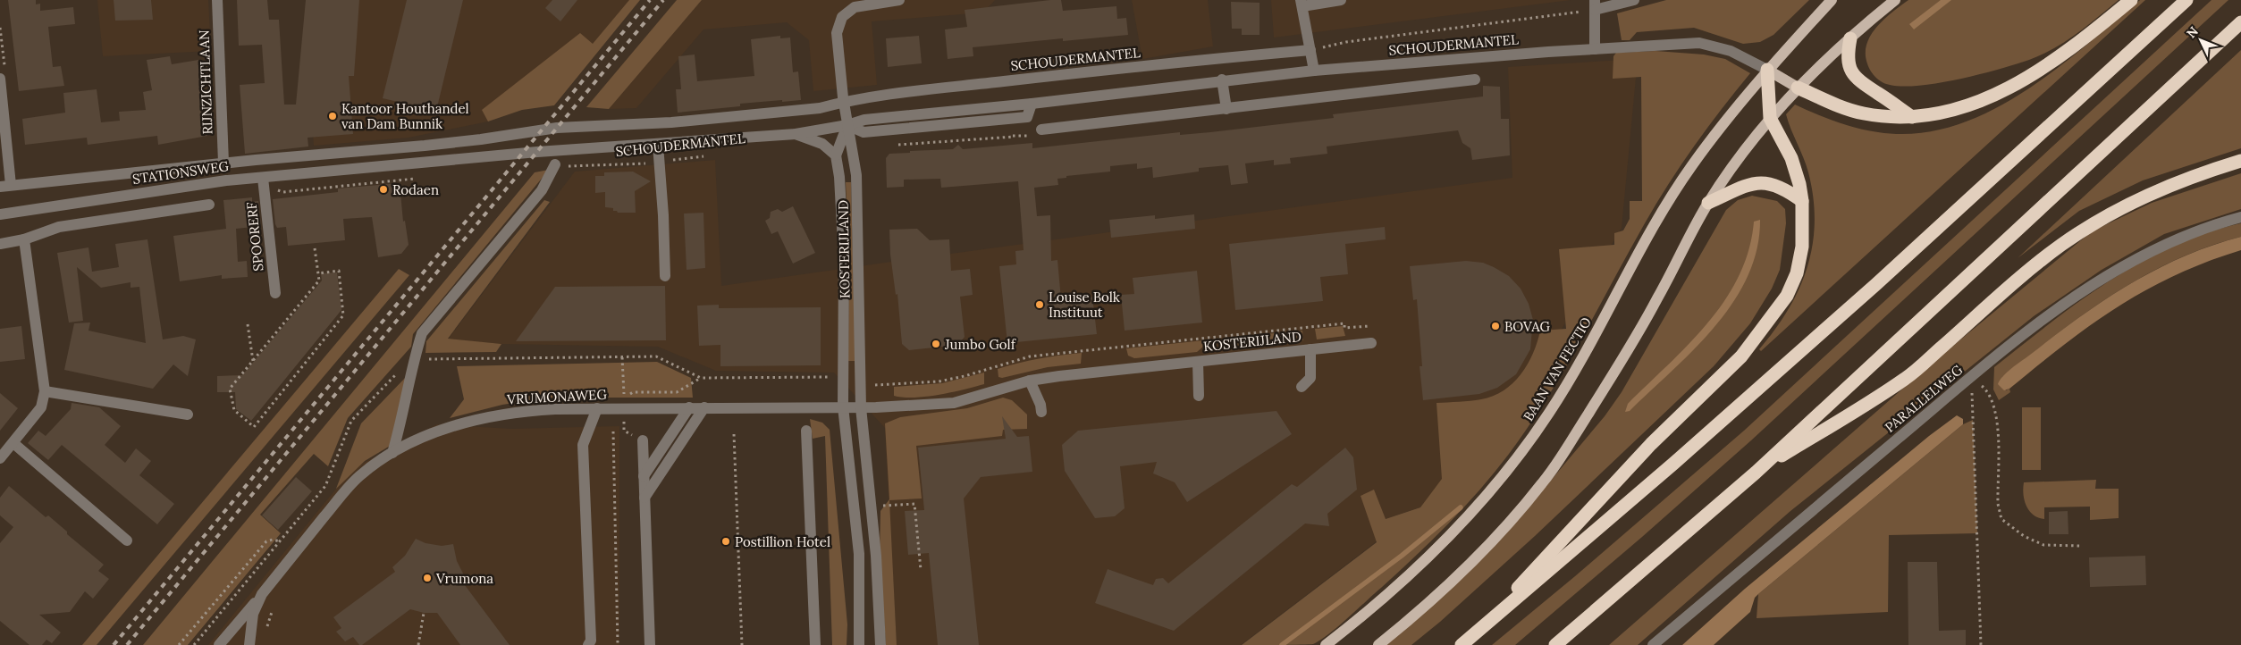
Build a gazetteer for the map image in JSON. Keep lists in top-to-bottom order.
{
  "streets": {
    "main road": ["SCHOUDERMANTEL", "BAAN VAN FECTIO"],
    "street": [
      "RIJNZICHTLAAN",
      "STATIONSWEG",
      "SPOORERF",
      "KOSTERIJLAND",
      "VRUMONAWEG",
      "PARALLELWEG"
    ]
  },
  "crossings": [
    ["SCHOUDERMANTEL", "STATIONSWEG"],
    ["SCHOUDERMANTEL", "KOSTERIJLAND"],
    ["SCHOUDERMANTEL", "BAAN VAN FECTIO"],
    ["RIJNZICHTLAAN", "STATIONSWEG"],
    ["STATIONSWEG", "SPOORERF"],
    ["KOSTERIJLAND", "VRUMONAWEG"]
  ],
  "places": [
    "Kantoor Houthandel van Dam Bunnik",
    "Rodaen",
    "Louise Bolk Instituut",
    "BOVAG",
    "Jumbo Golf",
    "Postillion Hotel",
    "Vrumona"
  ],
  "north": "top left"
}
